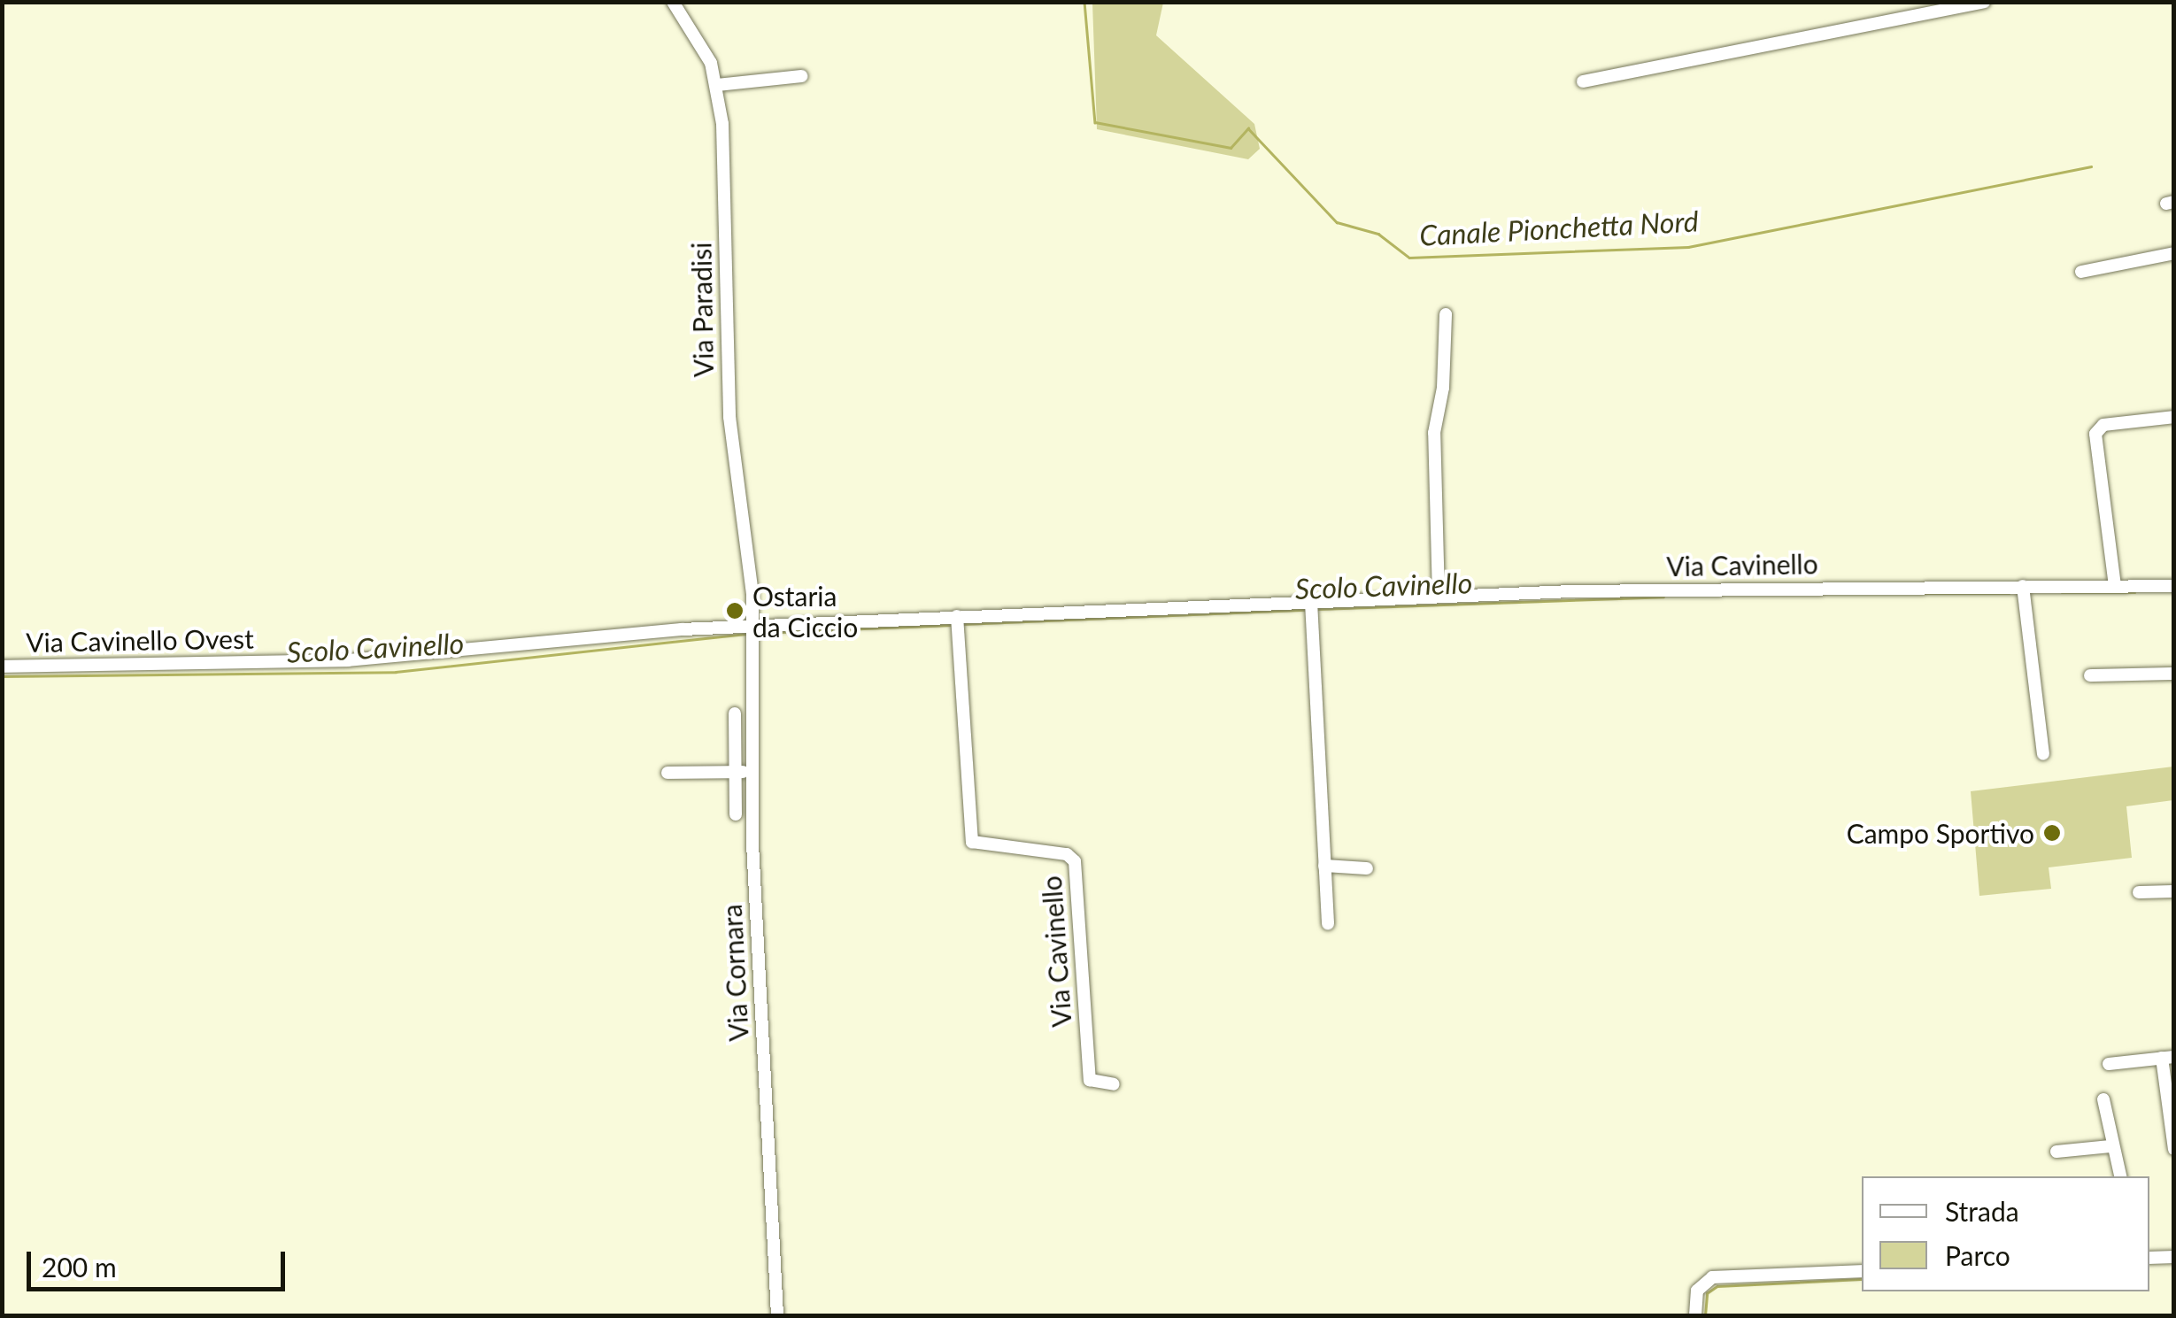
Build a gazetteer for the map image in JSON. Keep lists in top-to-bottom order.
{
  "streets": {
    "street": [
      "Via Paradisi",
      "Via Cavinello",
      "Via Cavinello Ovest",
      "Via Cornara"
    ]
  },
  "crossings": [
    ["Via Paradisi", "Via Cavinello"],
    ["Via Paradisi", "Via Cavinello Ovest"],
    ["Via Paradisi", "Via Cornara"],
    ["Via Cavinello", "Via Cavinello Ovest"],
    ["Via Cavinello", "Via Cornara"],
    ["Via Cavinello Ovest", "Via Cornara"]
  ],
  "water": ["Canale Pionchetta Nord", "Scolo Cavinello"],
  "places": ["Ostaria da Ciccio", "Campo Sportivo"],
  "legend": ["Strada", "Parco"],
  "scale_bar": "200 m"
}
